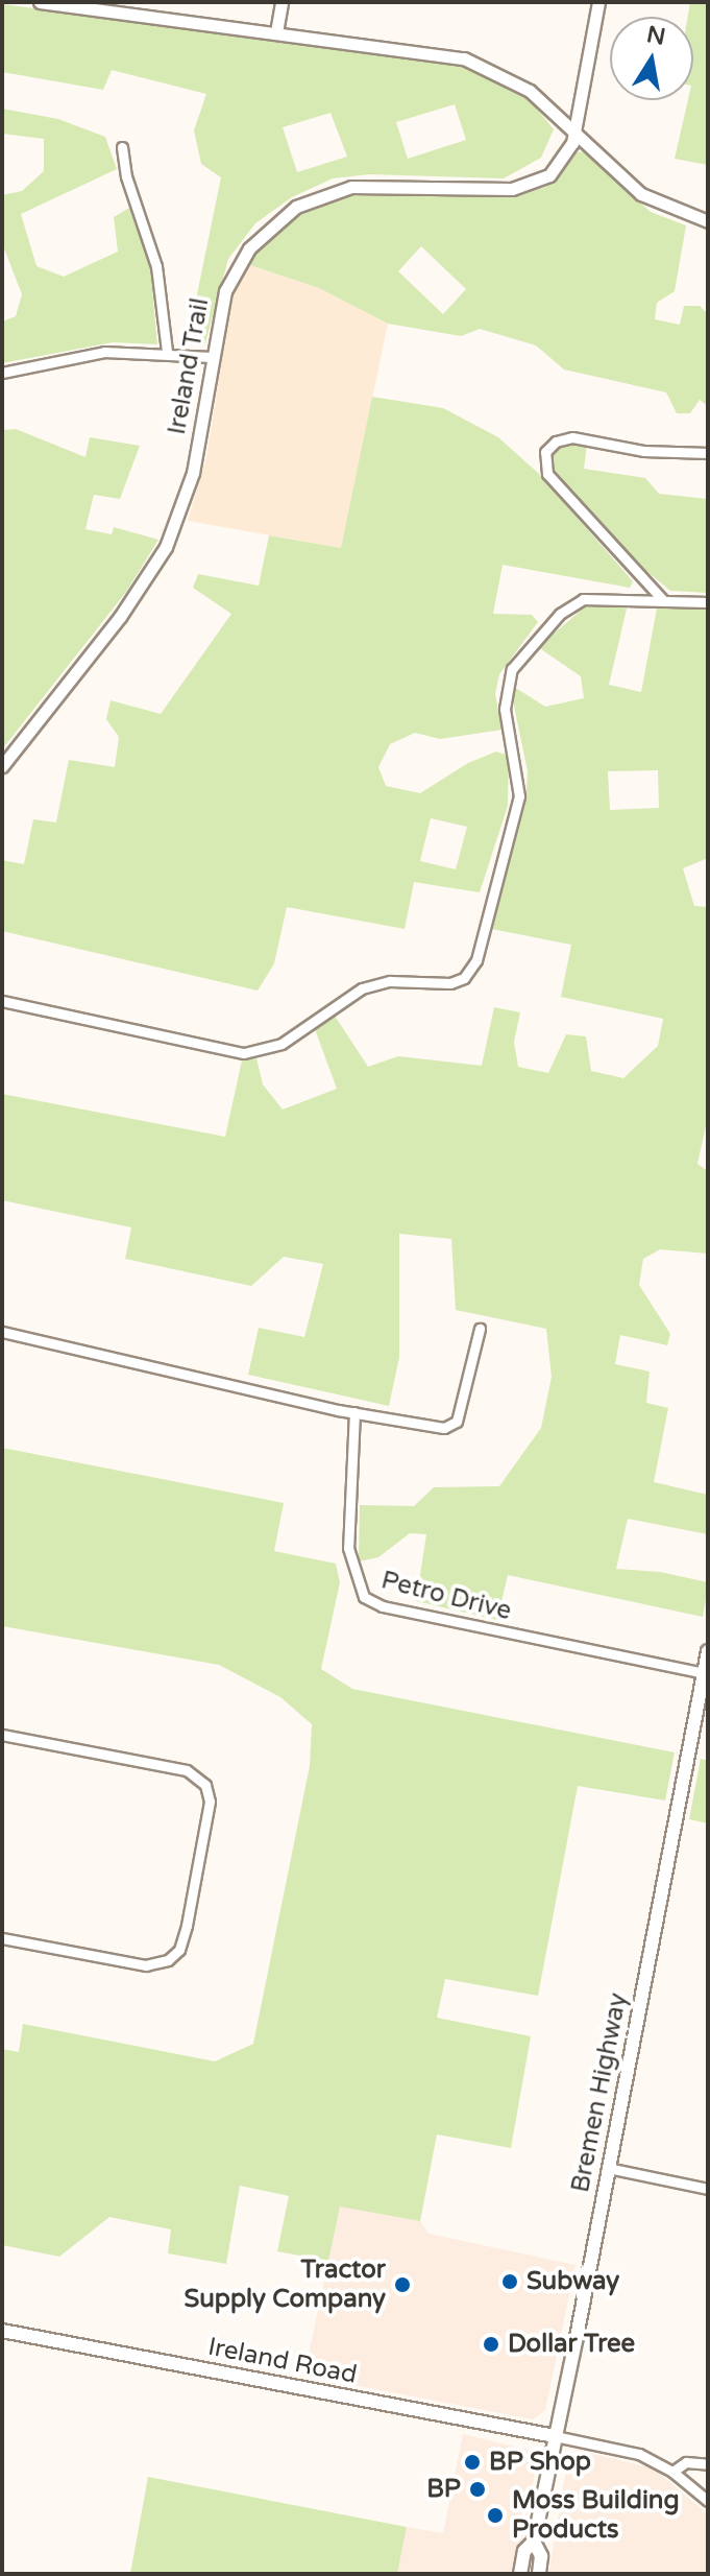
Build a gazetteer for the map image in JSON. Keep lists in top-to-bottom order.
{
  "streets": {
    "main road": ["Bremen Highway", "Ireland Road"],
    "street": ["Ireland Trail", "Petro Drive"]
  },
  "crossings": [
    ["Petro Drive", "Bremen Highway"],
    ["Bremen Highway", "Ireland Road"]
  ],
  "places": [
    "Subway",
    "Tractor Supply Company",
    "Dollar Tree",
    "BP Shop",
    "BP",
    "Moss Building Products"
  ],
  "north": "top"
}
